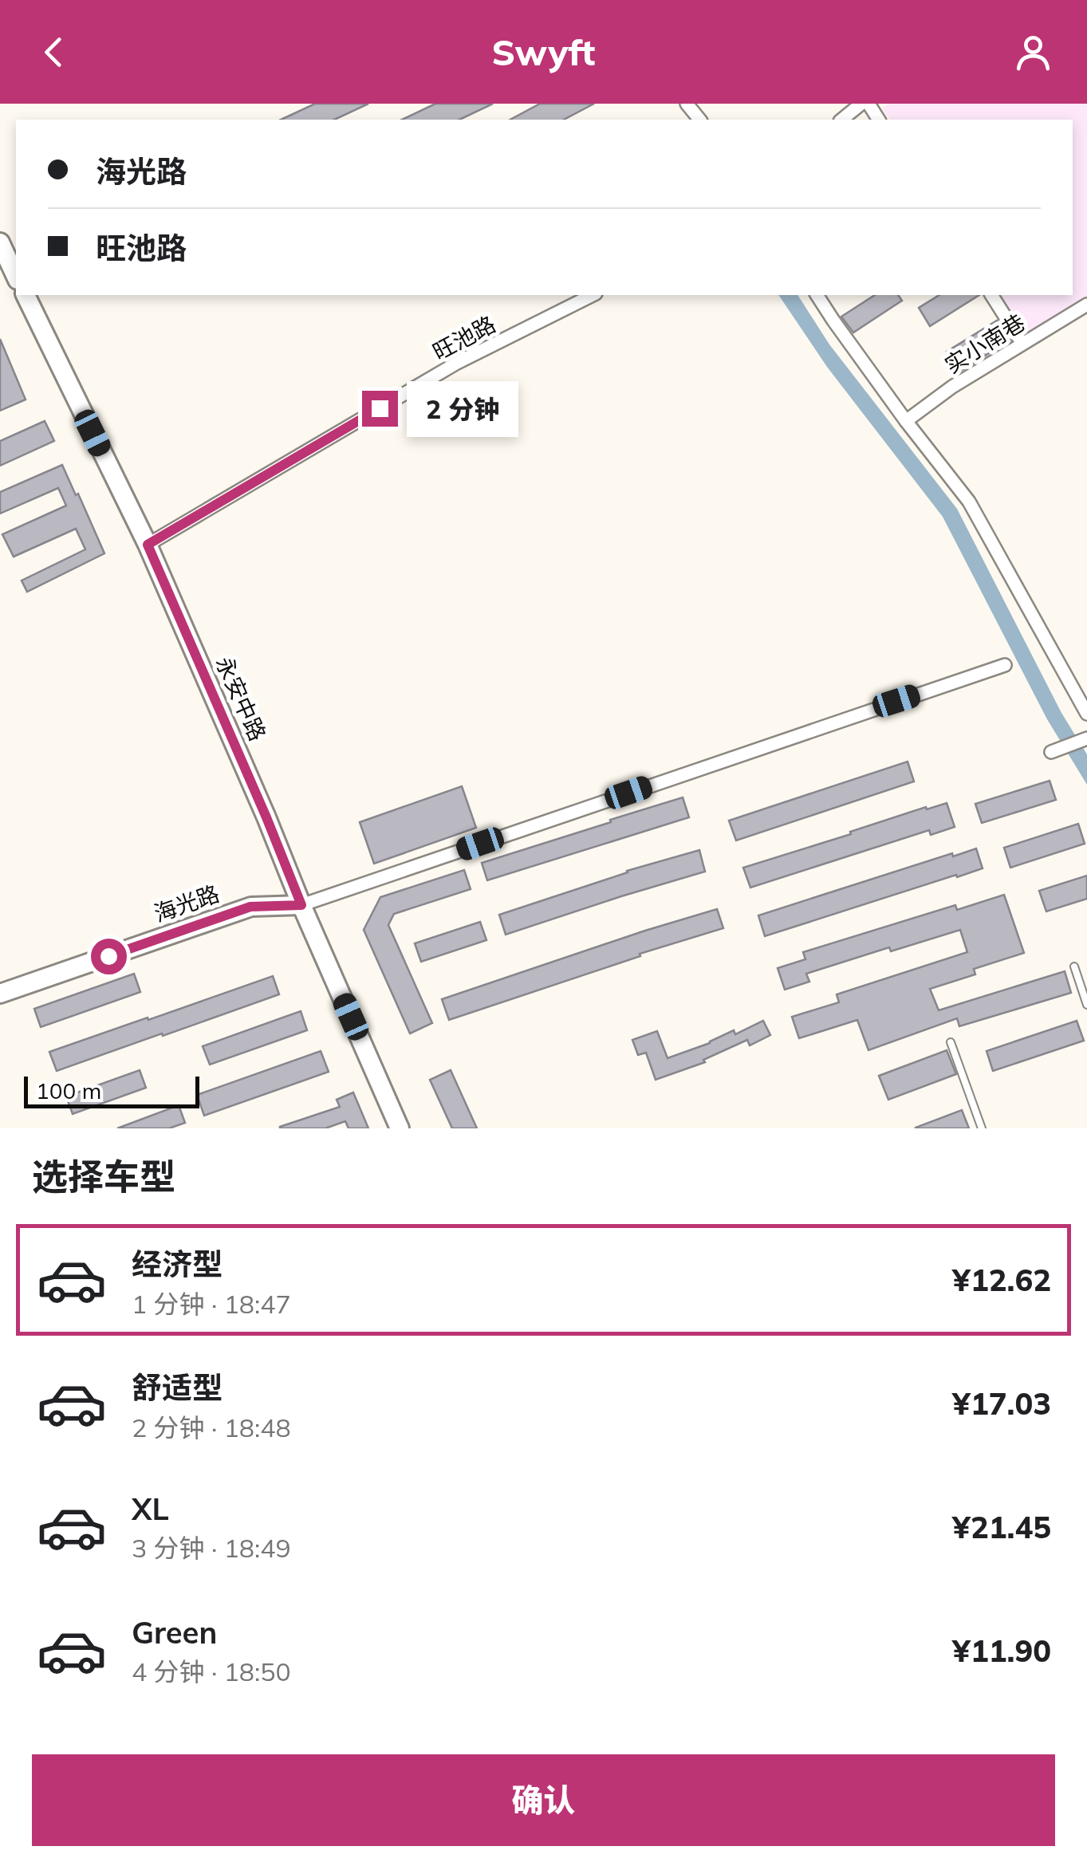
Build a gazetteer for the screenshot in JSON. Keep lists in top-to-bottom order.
{
  "streets": {
    "street": [
      "旺池路",
      "实小南巷",
      "永安中路",
      "海光路"
    ]
  },
  "crossings": [
    ["旺池路", "永安中路"],
    ["永安中路", "海光路"]
  ],
  "scale_bar": "100 m",
  "page": {
    "header": "Swyft",
    "banner": ["海光路", "旺池路"],
    "bubble": "2 分钟",
    "scale": "100 m",
    "heading": "选择车型",
    "list": [
      {
        "name": "经济型",
        "note": "1 分钟 · 18:47",
        "value": "¥12.62"
      },
      {
        "name": "舒适型",
        "note": "2 分钟 · 18:48",
        "value": "¥17.03"
      },
      {
        "name": "XL",
        "note": "3 分钟 · 18:49",
        "value": "¥21.45"
      },
      {
        "name": "Green",
        "note": "4 分钟 · 18:50",
        "value": "¥11.90"
      }
    ],
    "buttons": "确认"
  }
}
